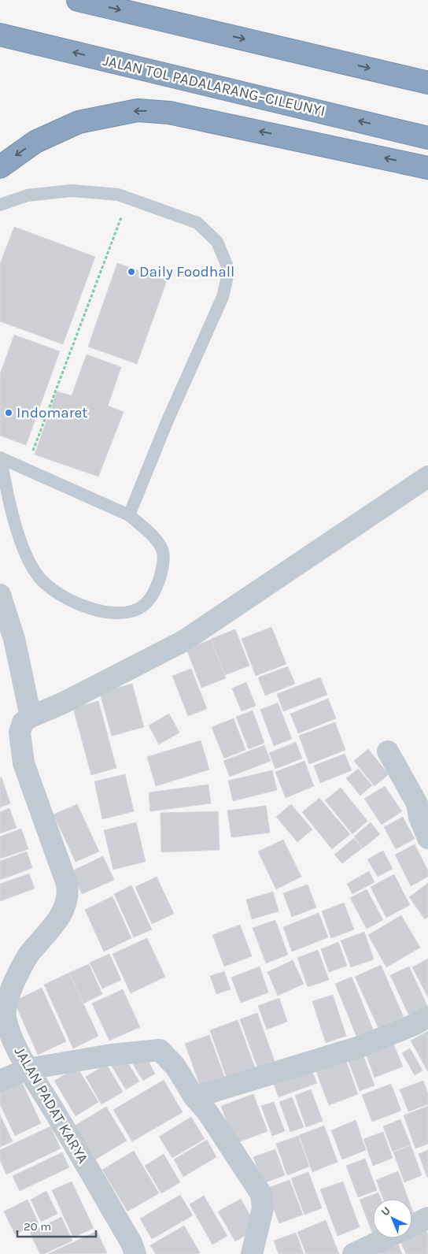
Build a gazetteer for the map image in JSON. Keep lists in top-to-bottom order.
{
  "streets": {
    "highway": ["JALAN TOL PADALARANG–CILEUNYI"],
    "street": ["JALAN PADAT KARYA"]
  },
  "places": ["Daily Foodhall", "Indomaret"],
  "scale_bar": "20 m",
  "north": "top left"
}
